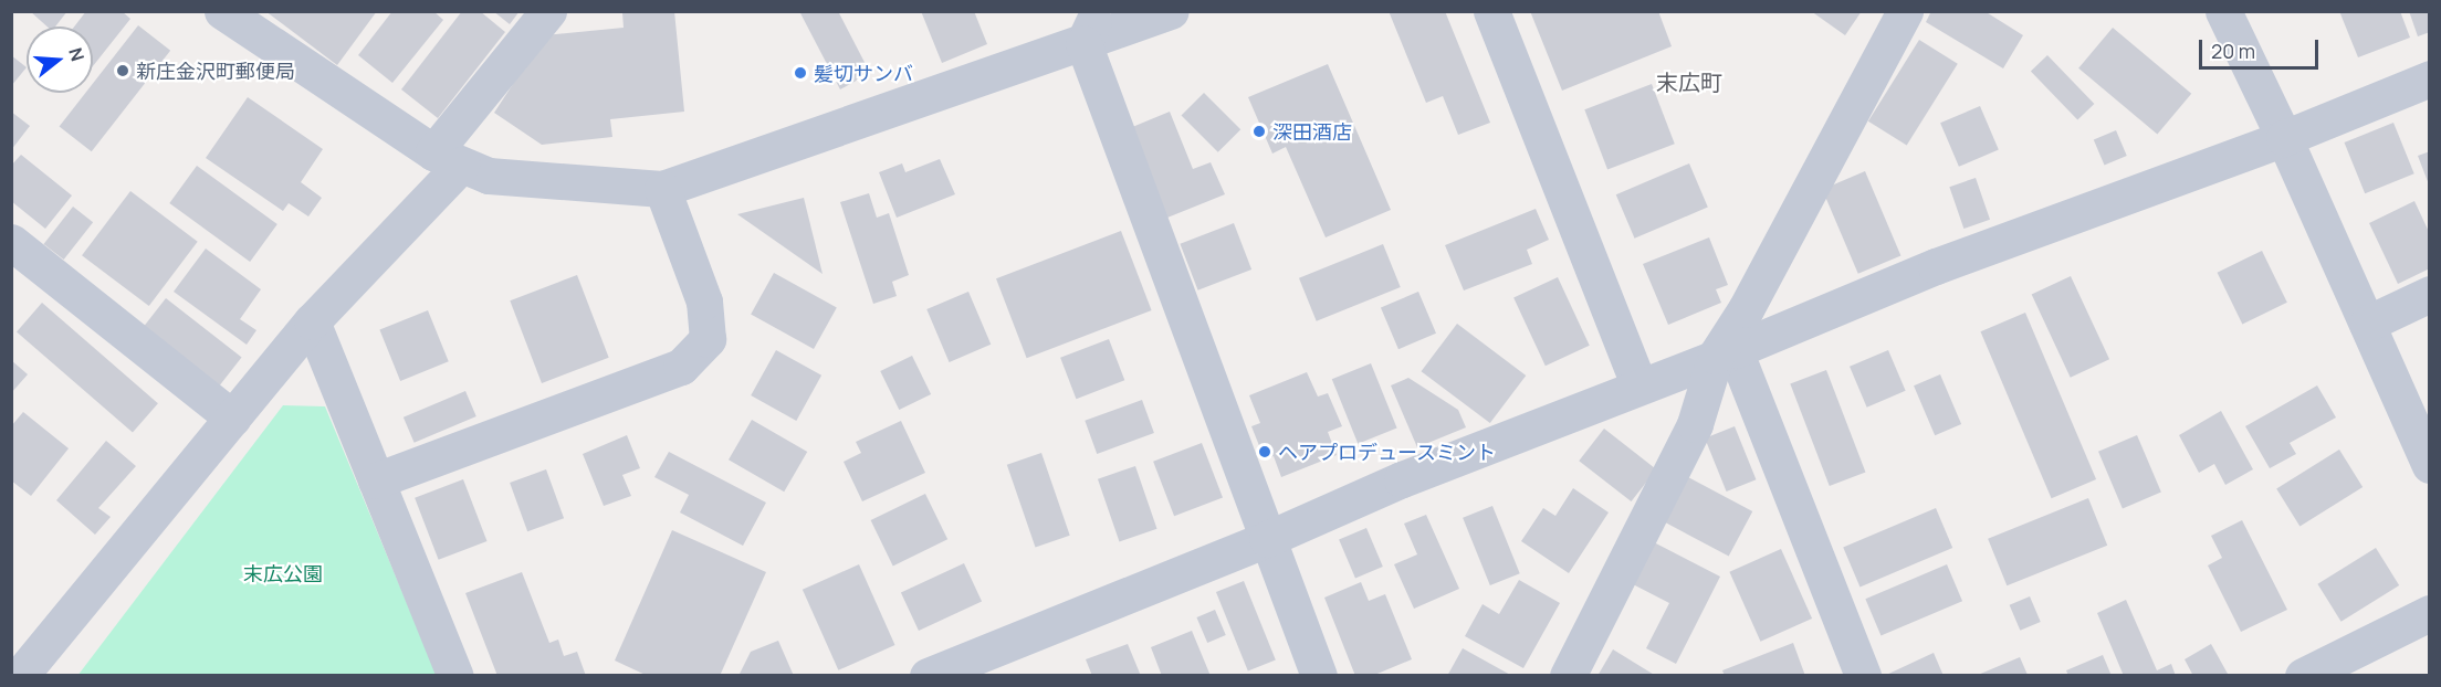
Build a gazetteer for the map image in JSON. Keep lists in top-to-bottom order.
{
  "districts": ["末広町"],
  "parks": ["末広公園"],
  "places": [
    "新庄金沢町郵便局",
    "髪切サンバ",
    "深田酒店",
    "ヘアプロデュースミント"
  ],
  "scale_bar": "20 m",
  "north": "right"
}
